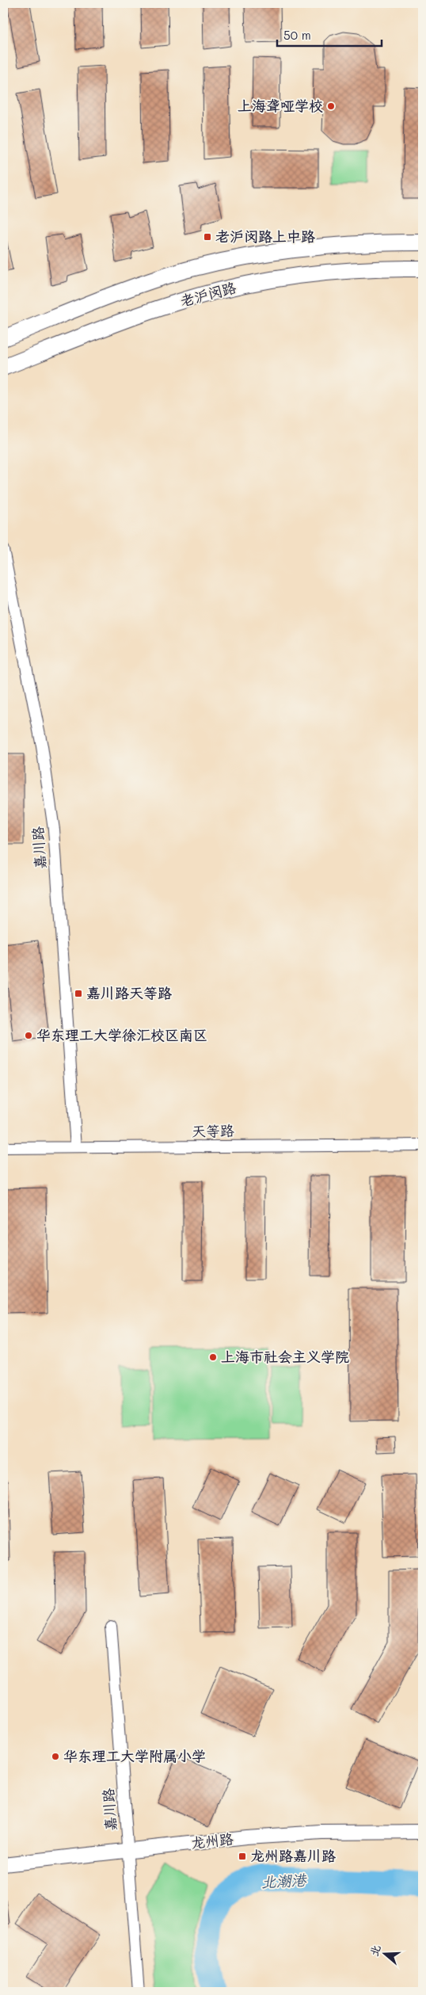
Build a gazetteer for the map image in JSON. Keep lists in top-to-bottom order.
{
  "streets": {
    "main road": ["老沪闵路"],
    "street": ["嘉川路", "天等路", "龙州路"]
  },
  "crossings": [
    ["嘉川路", "天等路"],
    ["嘉川路", "龙州路"]
  ],
  "water": ["北潮港"],
  "places": {
    "other": [
      "上海聋哑学校",
      "华东理工大学徐汇校区南区",
      "上海市社会主义学院",
      "华东理工大学附属小学"
    ],
    "transit": ["老沪闵路上中路", "嘉川路天等路", "龙州路嘉川路"]
  },
  "scale_bar": "50 m",
  "north": "left"
}
